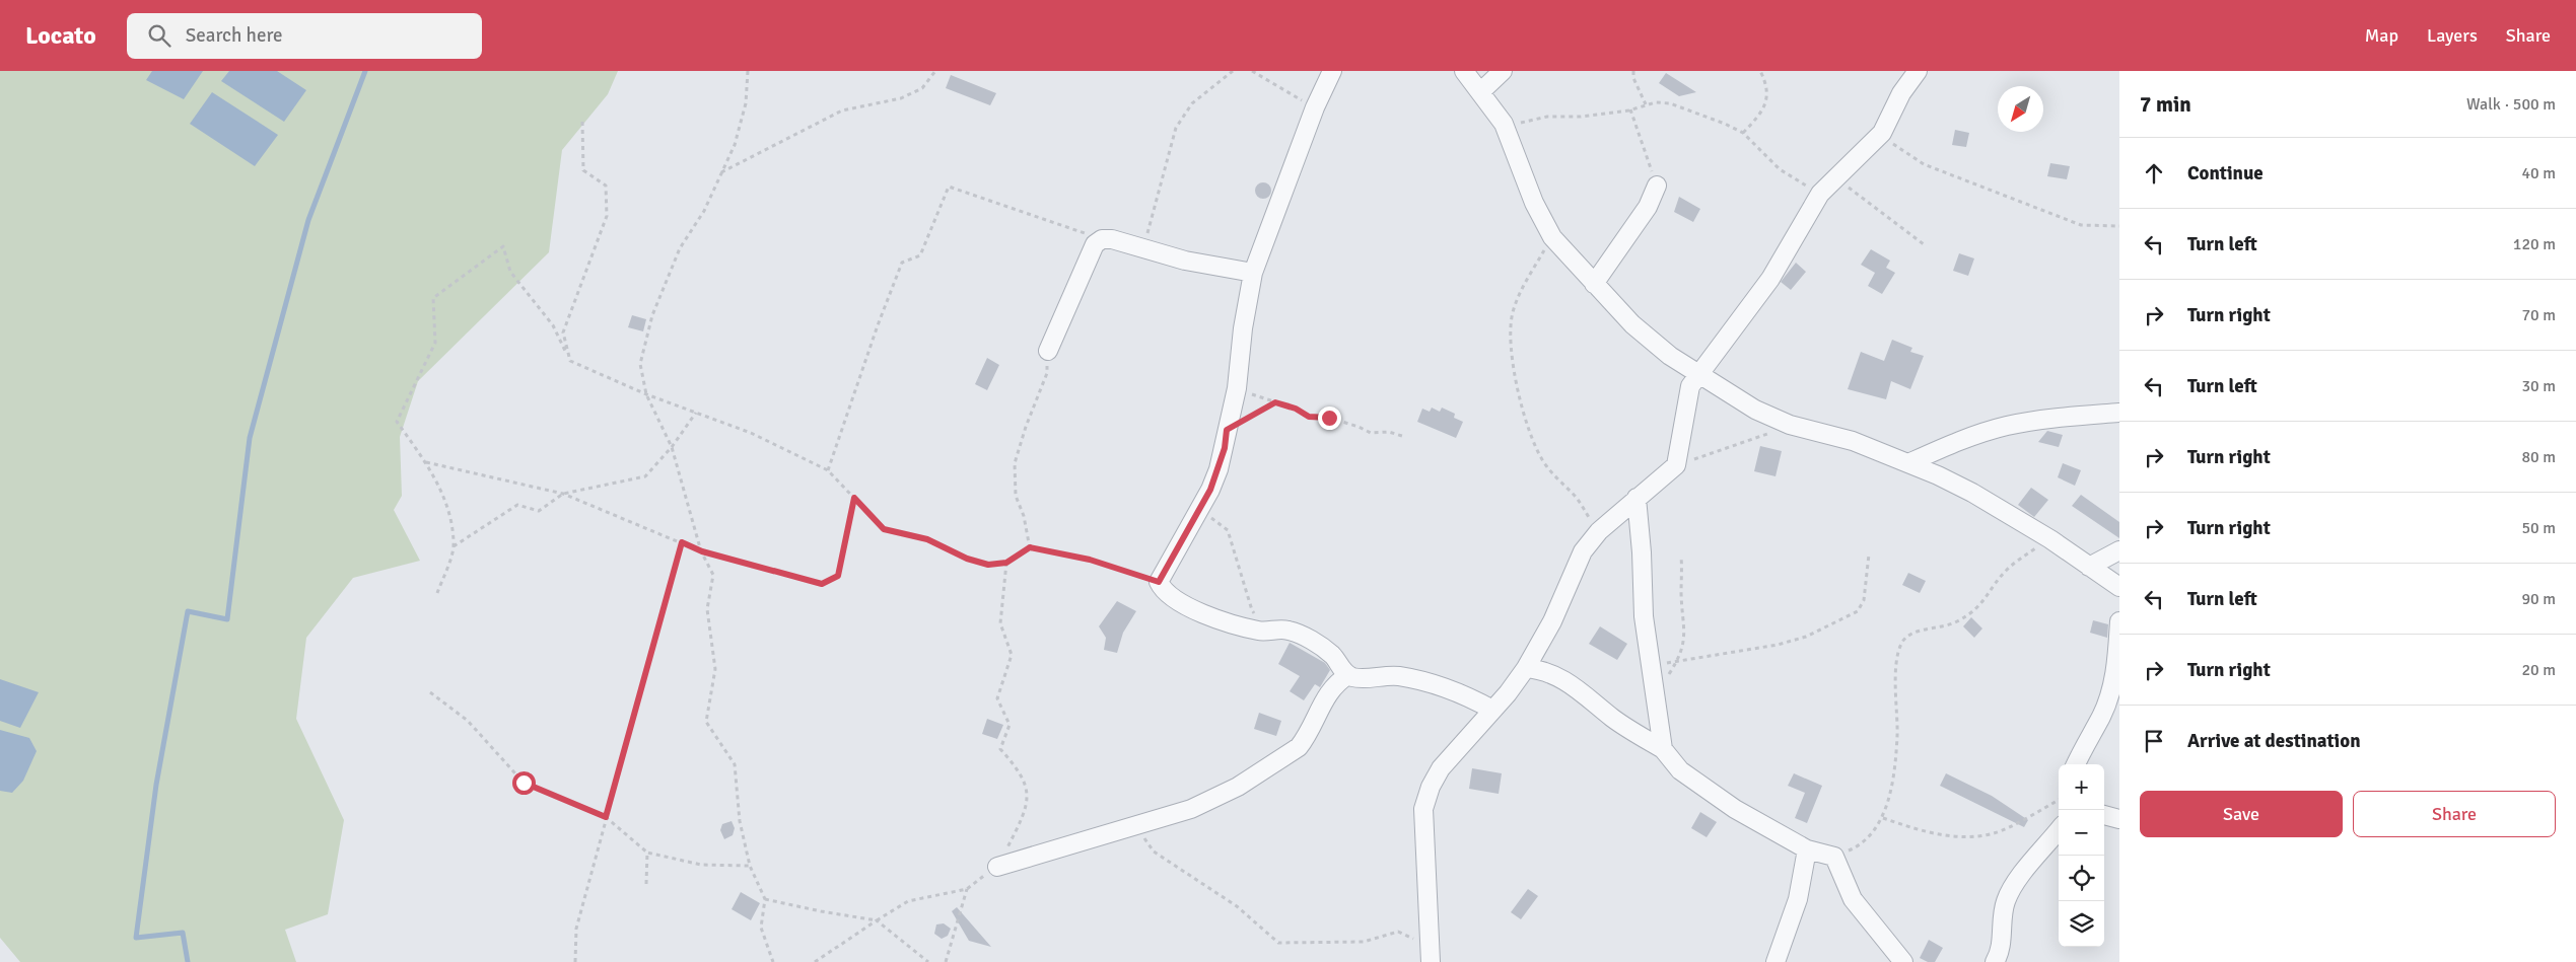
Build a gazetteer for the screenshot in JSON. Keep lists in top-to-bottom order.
{
  "north": "bottom left",
  "page": {
    "header": "Locato",
    "search": "Search here",
    "nav": ["Map", "Layers", "Share"],
    "heading": ["7 min", "Walk · 500 m"],
    "list": [
      ["Continue", "40 m"],
      ["Turn left", "120 m"],
      ["Turn right", "70 m"],
      ["Turn left", "30 m"],
      ["Turn right", "80 m"],
      ["Turn right", "50 m"],
      ["Turn left", "90 m"],
      ["Turn right", "20 m"],
      "Arrive at destination"
    ],
    "map_buttons": ["+", "−"],
    "buttons": ["Save", "Share"]
  }
}
